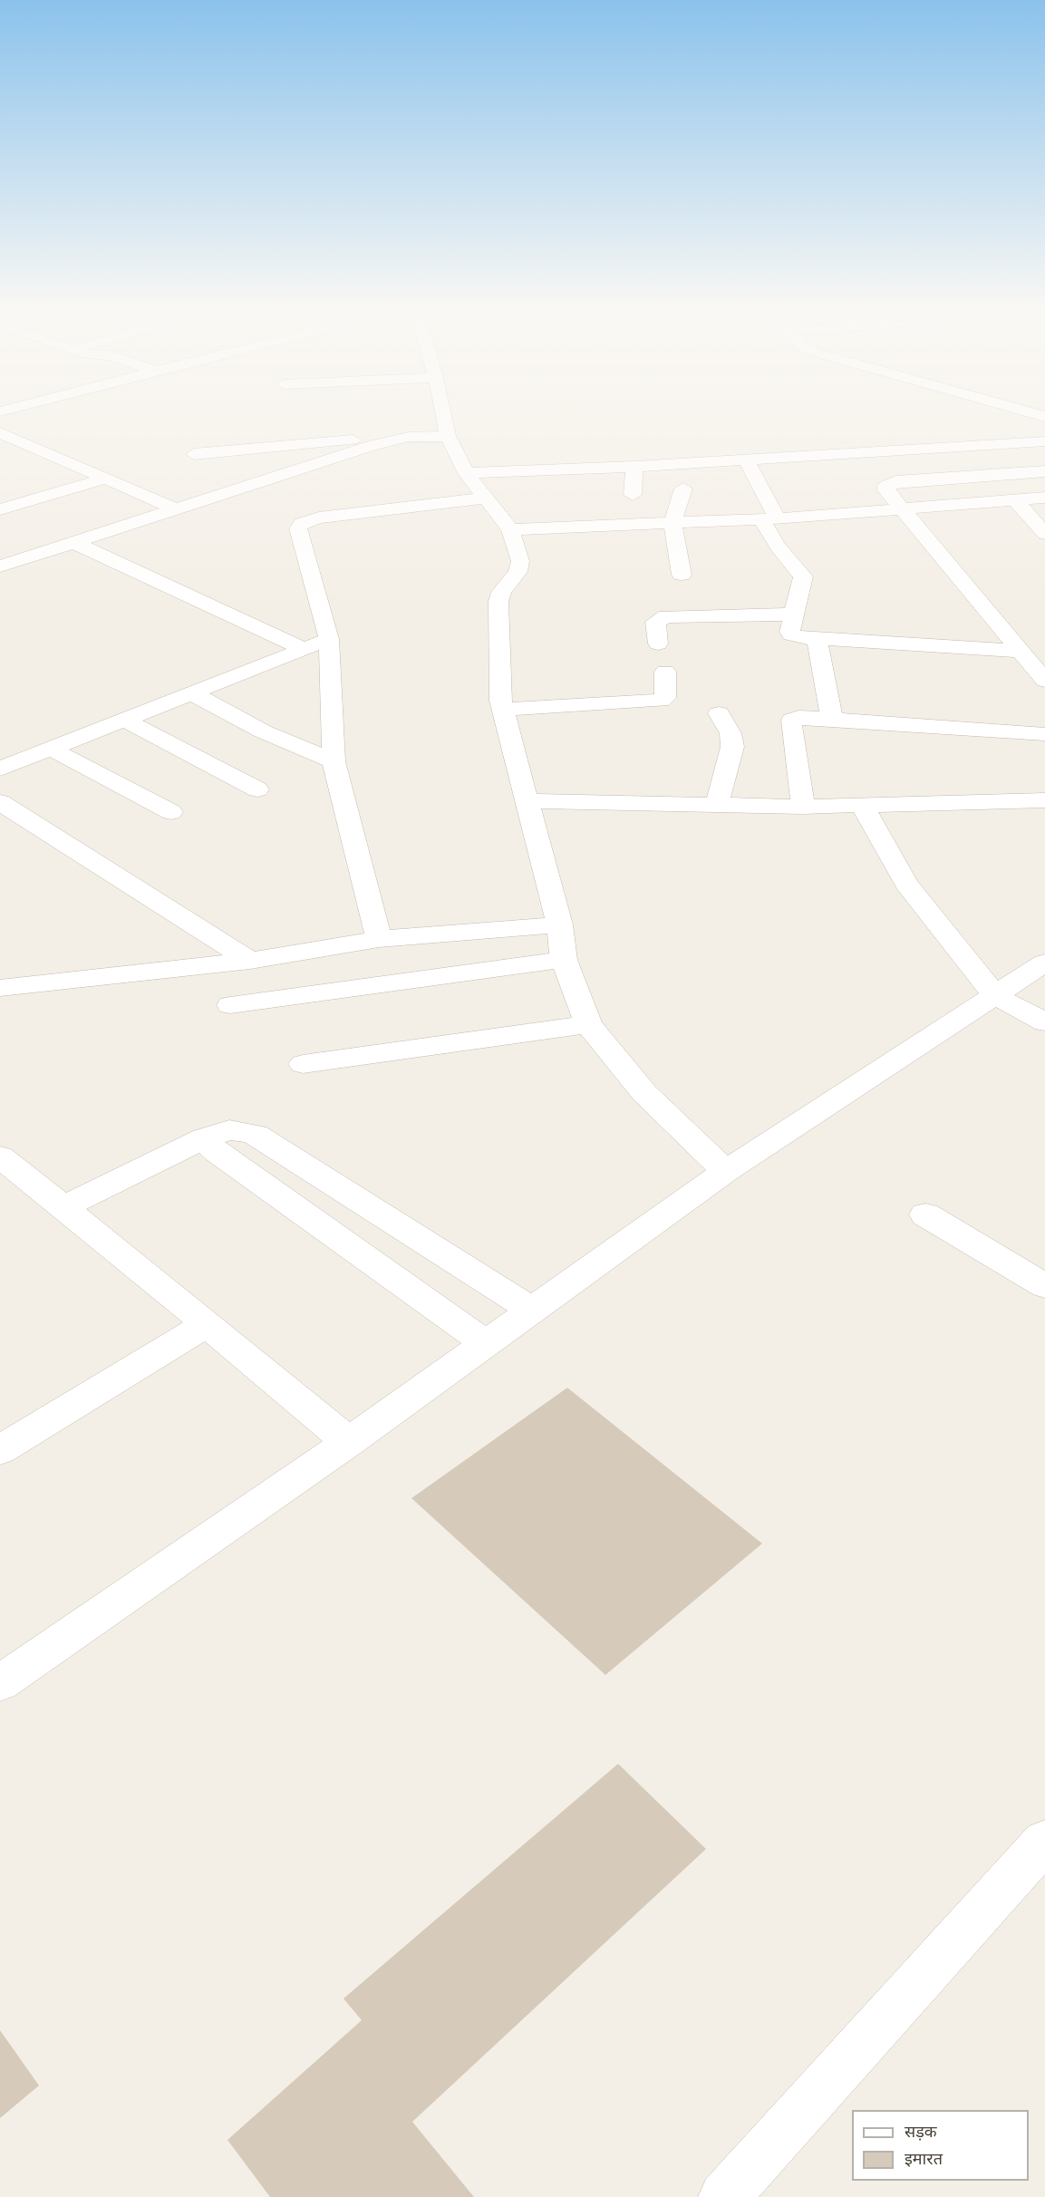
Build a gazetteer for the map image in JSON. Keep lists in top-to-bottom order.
{
  "legend": ["सड़क", "इमारत"]
}
